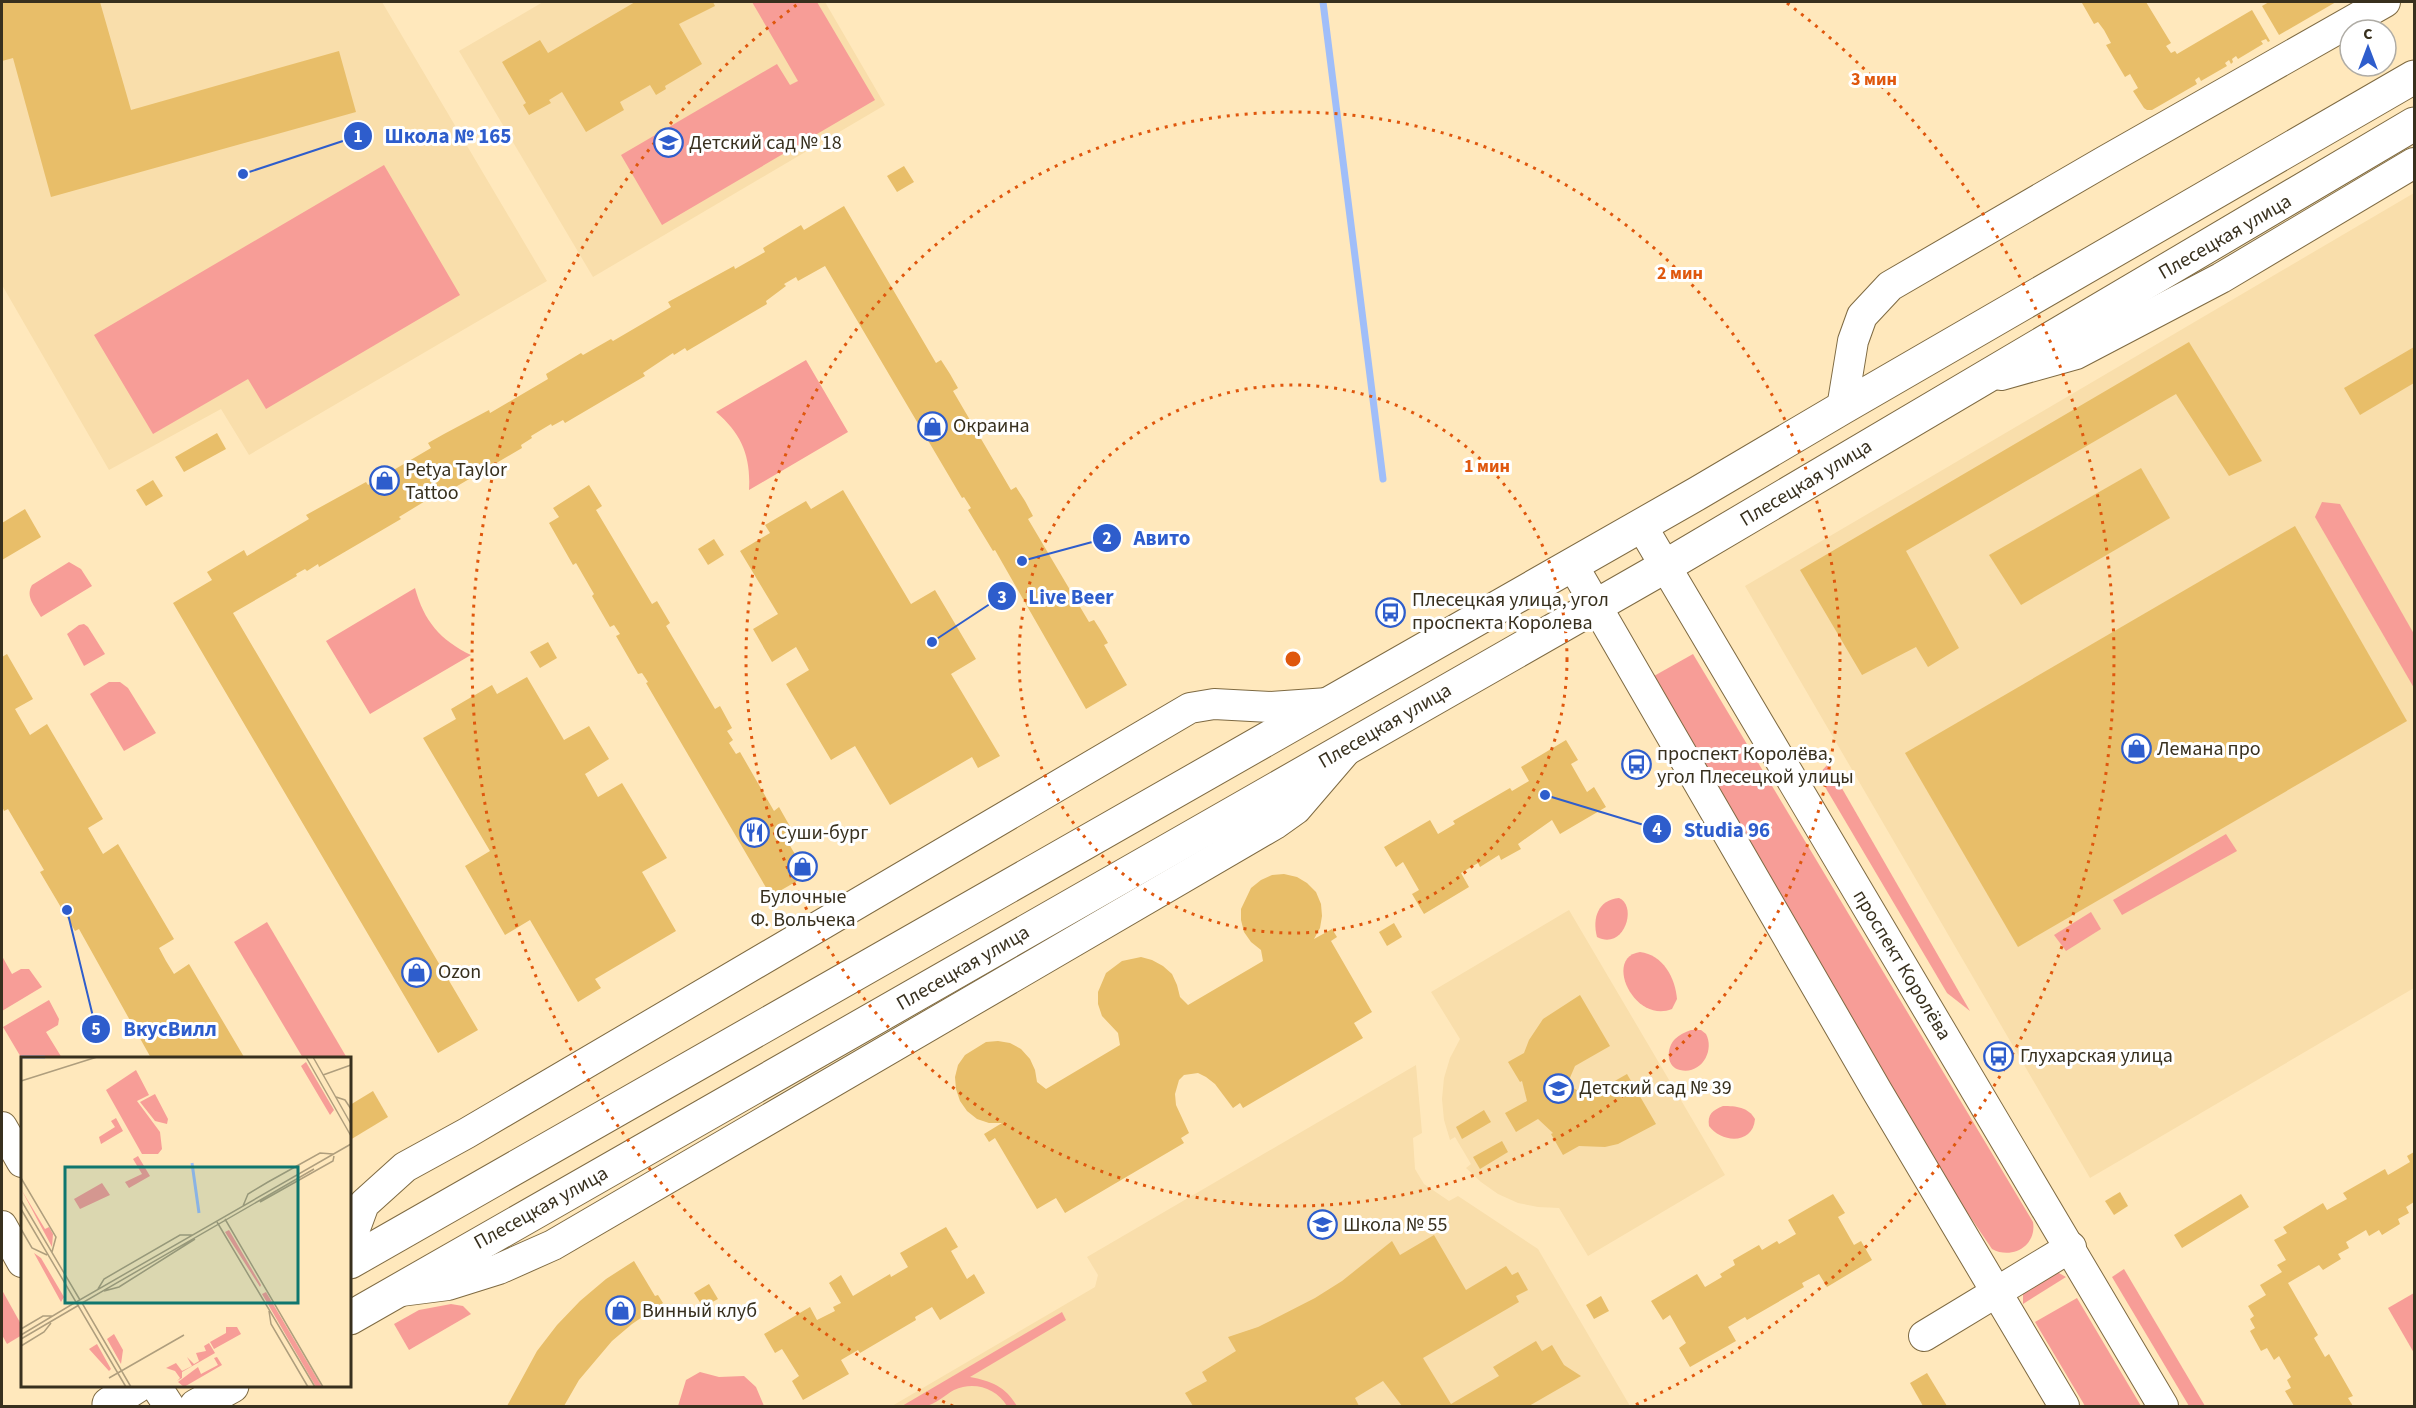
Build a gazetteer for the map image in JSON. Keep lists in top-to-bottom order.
{
  "streets": {
    "main road": ["Плесецкая улица"],
    "street": ["проспект Королёва"]
  },
  "crossings": [
    ["Плесецкая улица", "проспект Королёва"]
  ],
  "places": {
    "school or university": ["Детский сад № 18", "Детский сад № 39", "Школа № 55"],
    "other": [
      "Школа № 165",
      "Авито",
      "Live Beer",
      "Studia 96",
      "ВкусВилл"
    ],
    "shop": [
      "Окраина",
      "Petya Taylor Tattoo",
      "Лемана про",
      "Булочные Ф. Вольчека",
      "Ozon",
      "Винный клуб"
    ],
    "bus stop": ["Плесецкая улица, угол проспекта Королева", "проспект Королёва, угол Плесецкой улицы", "Глухарская улица"],
    "restaurant": ["Суши-бург"]
  },
  "north": "top",
  "rings": ["3 мин", "2 мин", "1 мин"]
}
